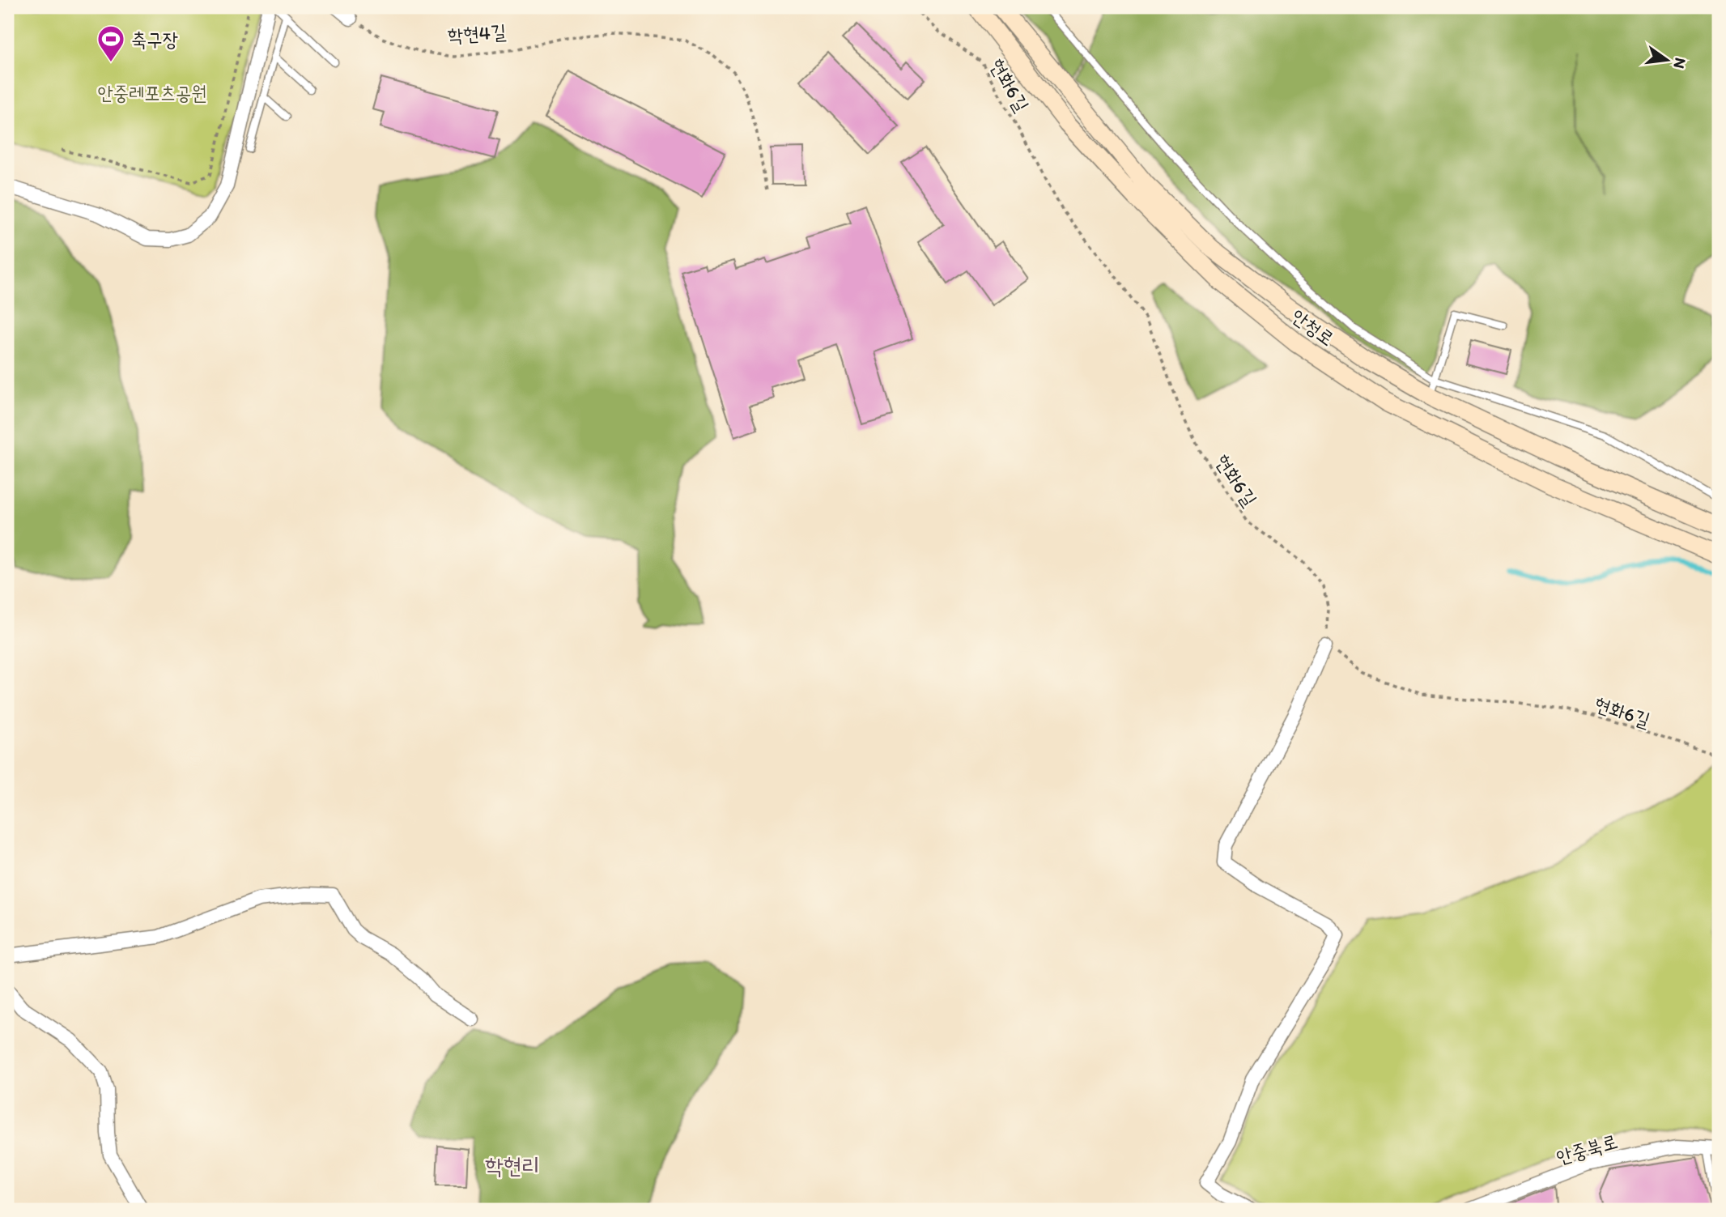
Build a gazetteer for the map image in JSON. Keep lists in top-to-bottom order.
{
  "streets": {
    "street": ["안청로", "안중북로"],
    "path": ["학현4길", "현화6길"]
  },
  "districts": ["학현리"],
  "parks": ["안중레포츠공원"],
  "places": {
    "sports": ["축구장"]
  },
  "north": "right"
}
